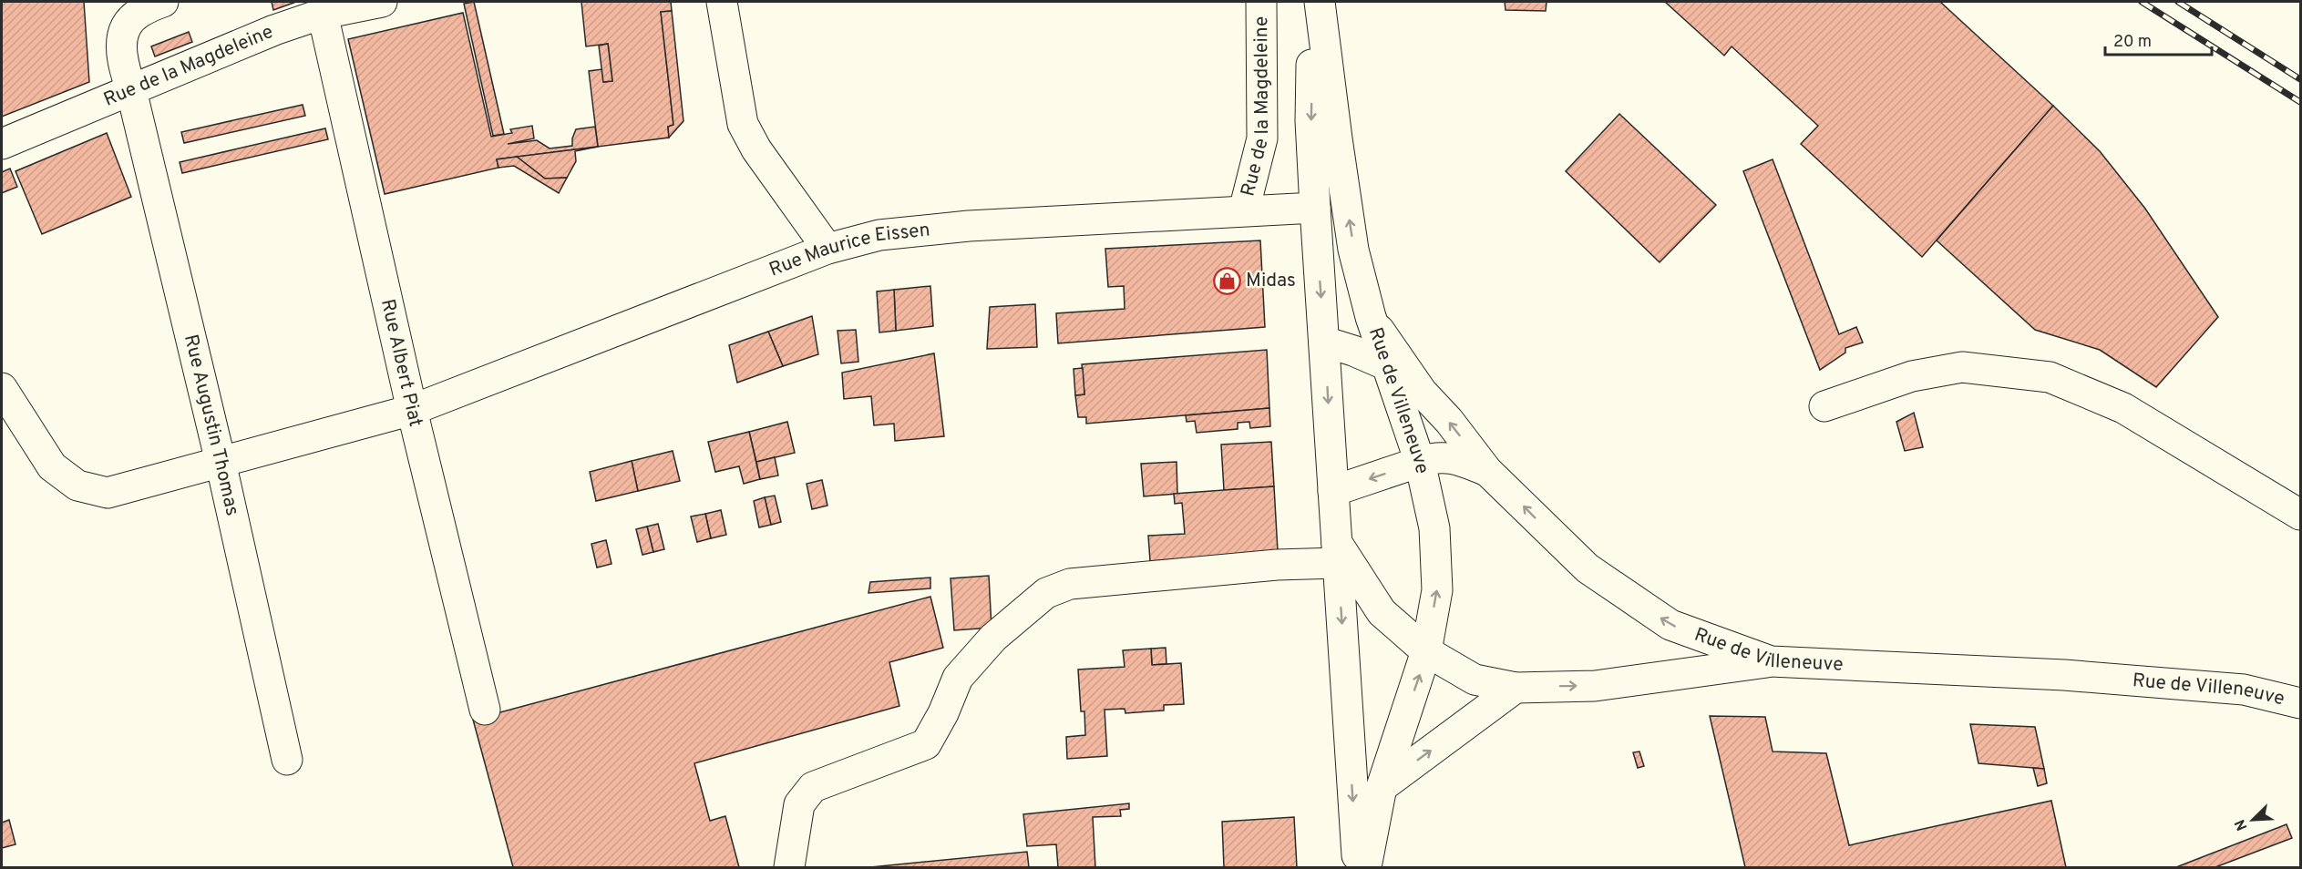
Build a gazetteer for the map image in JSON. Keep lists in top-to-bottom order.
{
  "streets": {
    "street": [
      "Rue de la Magdeleine",
      "Rue Maurice Eissen",
      "Rue Albert Piat",
      "Rue de Villeneuve",
      "Rue Augustin Thomas"
    ]
  },
  "crossings": [
    ["Rue de la Magdeleine", "Rue Maurice Eissen"],
    ["Rue de la Magdeleine", "Rue Albert Piat"],
    ["Rue de la Magdeleine", "Rue Augustin Thomas"],
    ["Rue Maurice Eissen", "Rue Albert Piat"],
    ["Rue Maurice Eissen", "Rue Augustin Thomas"]
  ],
  "places": {
    "shop": ["Midas"]
  },
  "scale_bar": "20 m",
  "north": "bottom left"
}
